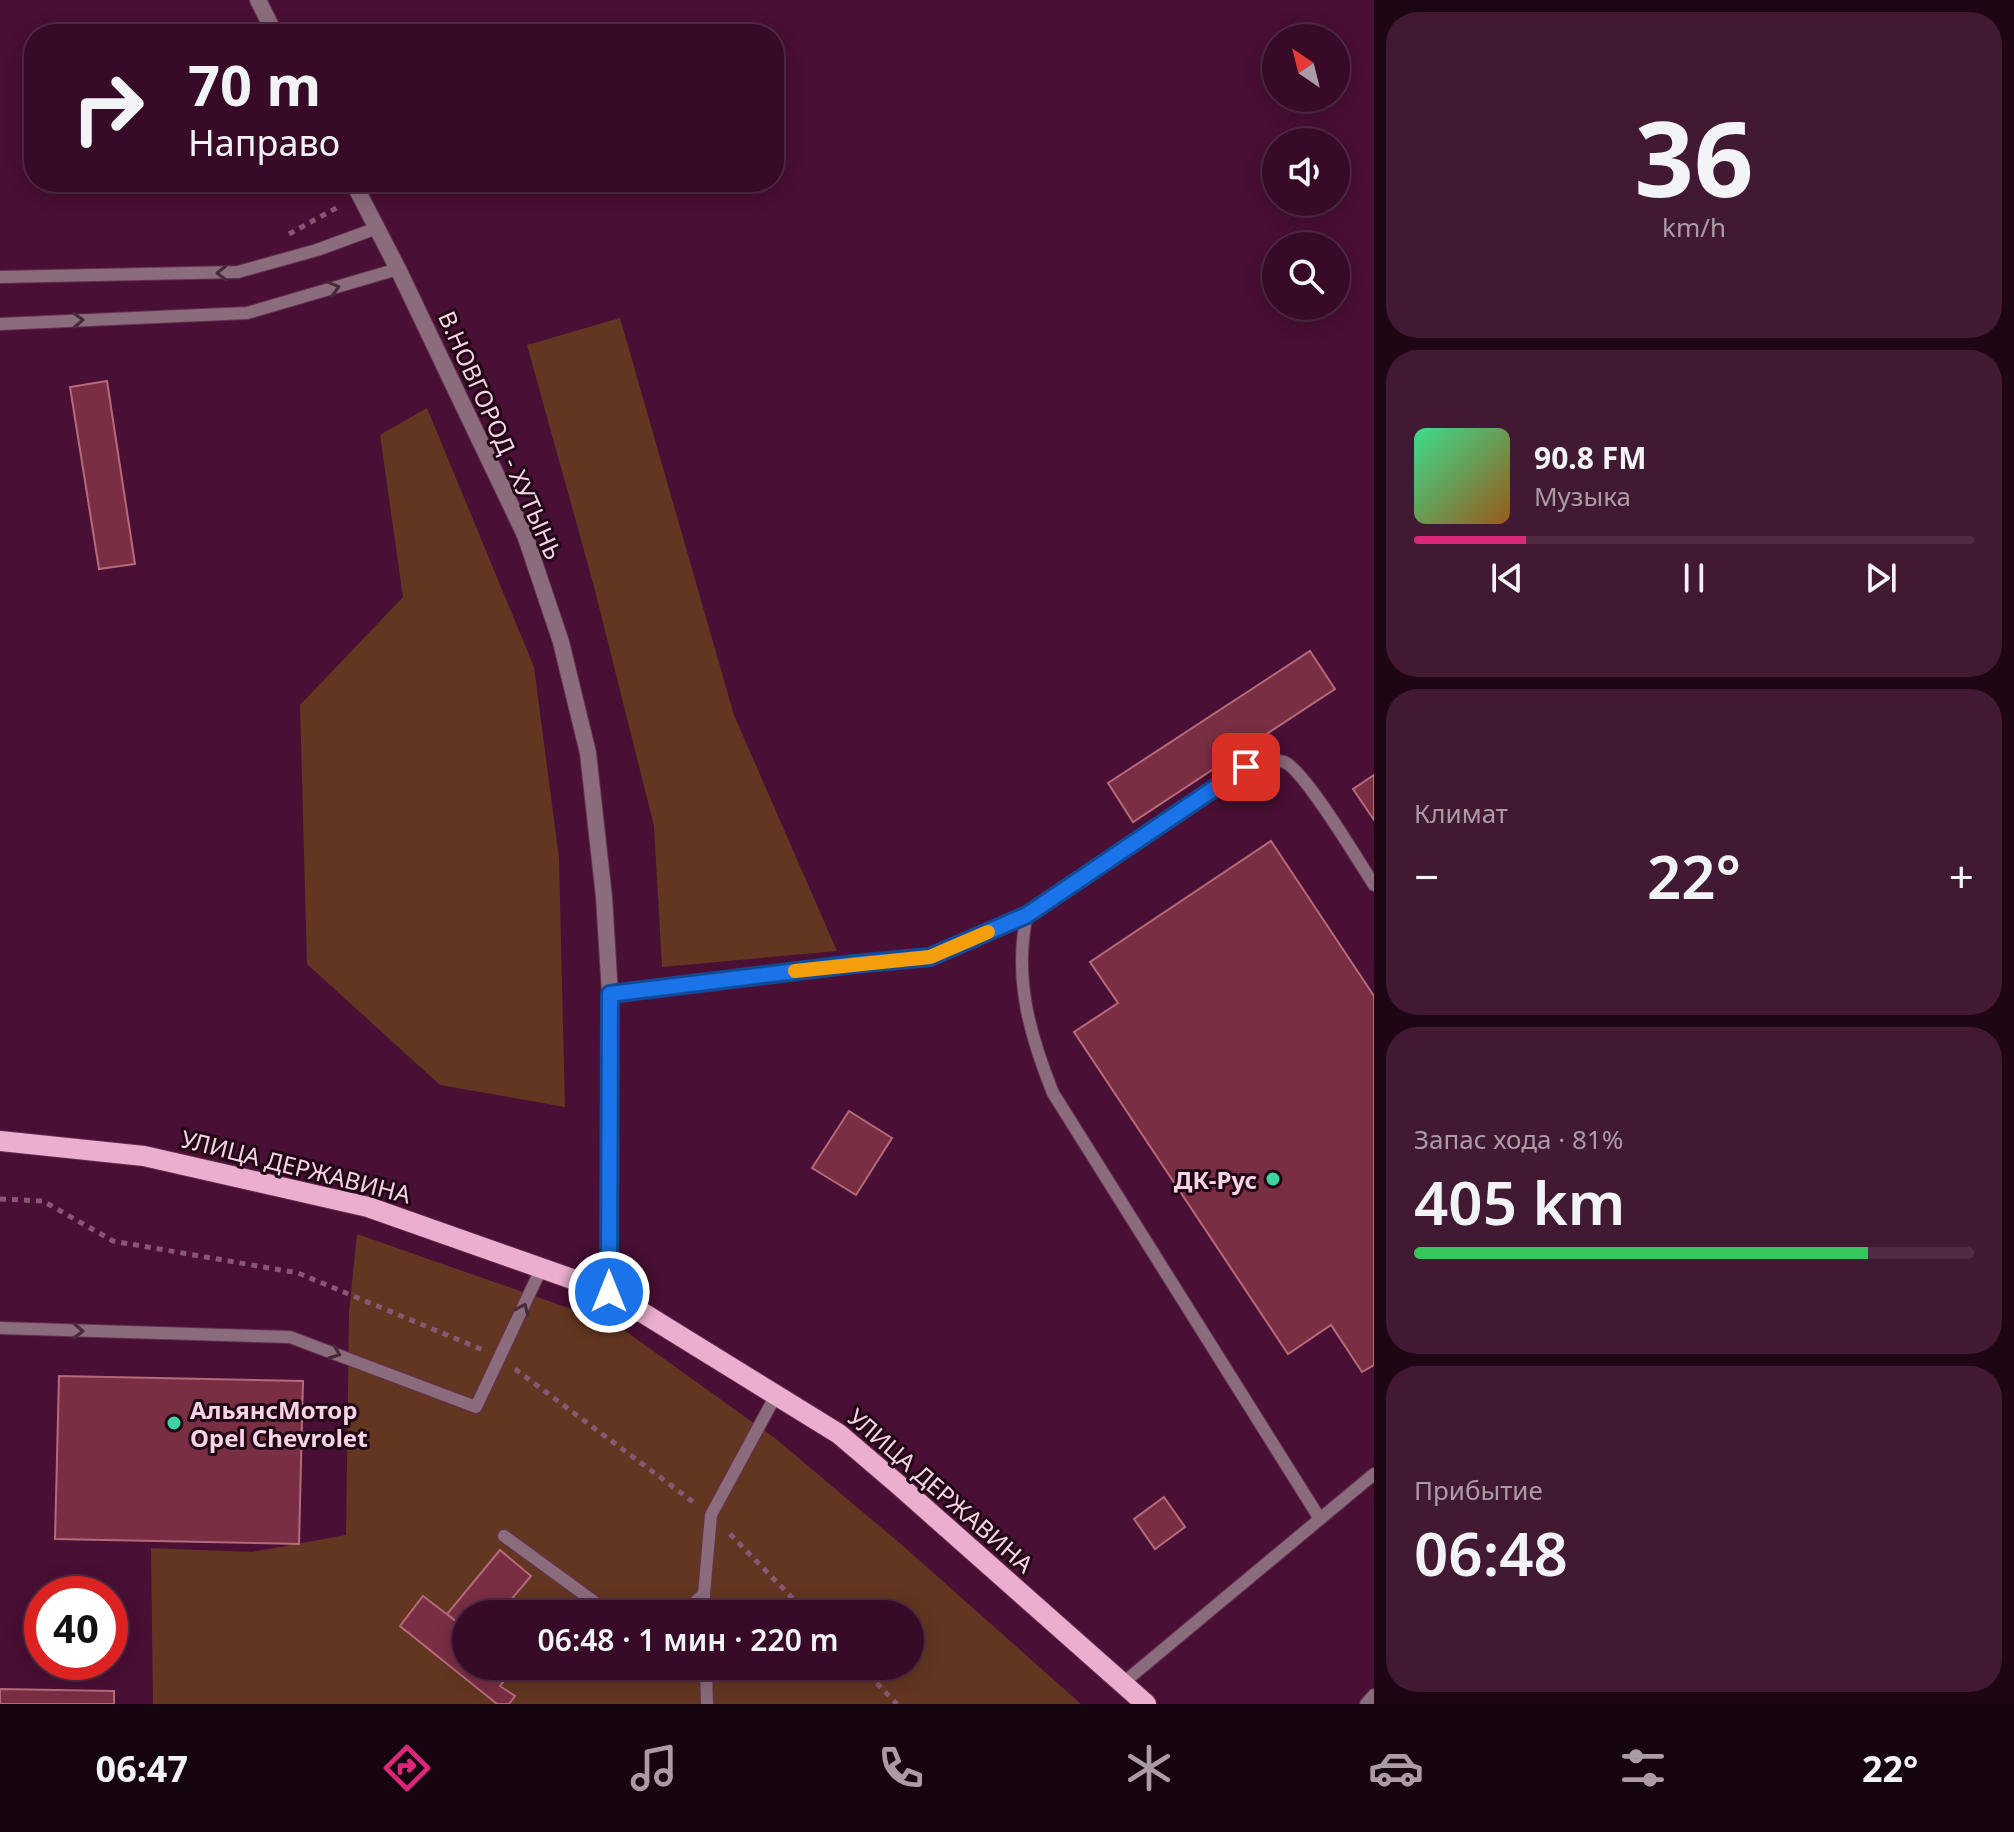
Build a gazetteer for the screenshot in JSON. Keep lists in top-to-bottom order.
{
  "streets": {
    "main road": ["УЛИЦА ДЕРЖАВИНА"],
    "street": ["В.НОВГОРОД - ХУТЫНЬ"]
  },
  "crossings": [
    ["В.НОВГОРОД - ХУТЫНЬ", "УЛИЦА ДЕРЖАВИНА"]
  ],
  "places": ["ДК-Рус", "АльянсМотор Opel Chevrolet"],
  "north": "top left",
  "page": {
    "tile": [
      ["36", "km/h"],
      "Климат",
      ["Запас хода · 81%", "405 km"],
      ["Прибытие", "06:48"]
    ],
    "turn": ["70 m", "Направо"],
    "song": ["90.8 FM", "Музыка"],
    "heat": ["−", "22°", "+"],
    "limit": "40",
    "trip": "06:48 · 1 мин · 220 m",
    "tabs": ["06:47", "22°"]
  }
}
